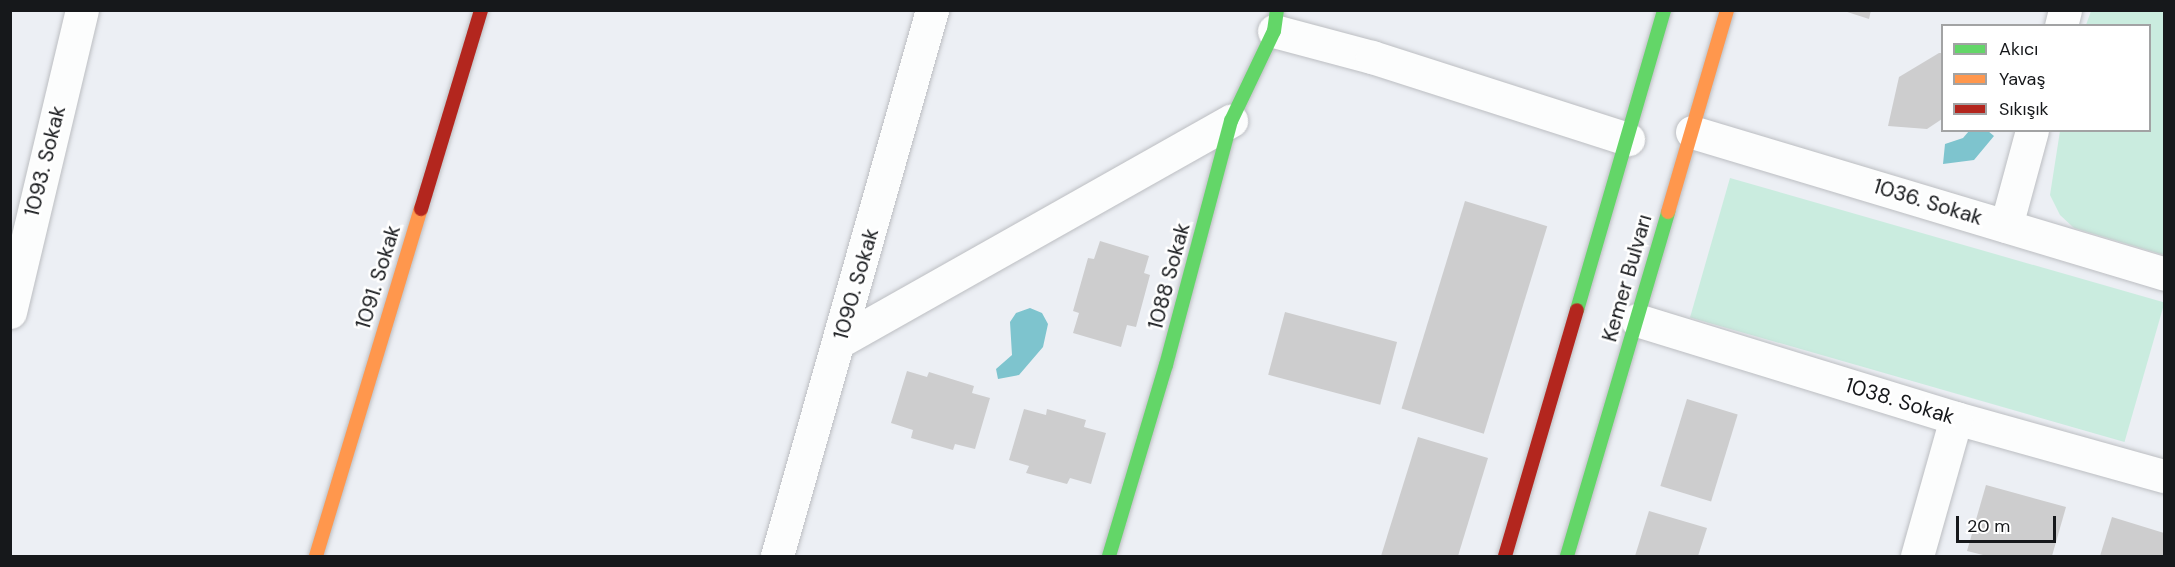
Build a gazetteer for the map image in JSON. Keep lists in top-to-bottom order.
{
  "streets": {
    "main road": ["1088 Sokak", "1091. Sokak", "Kemer Bulvarı"],
    "street": [
      "1093. Sokak",
      "1036. Sokak",
      "1090. Sokak",
      "1038. Sokak"
    ]
  },
  "crossings": [
    ["1036. Sokak", "Kemer Bulvarı"],
    ["Kemer Bulvarı", "1038. Sokak"]
  ],
  "legend": ["Akıcı", "Yavaş", "Sıkışık"],
  "scale_bar": "20 m"
}
